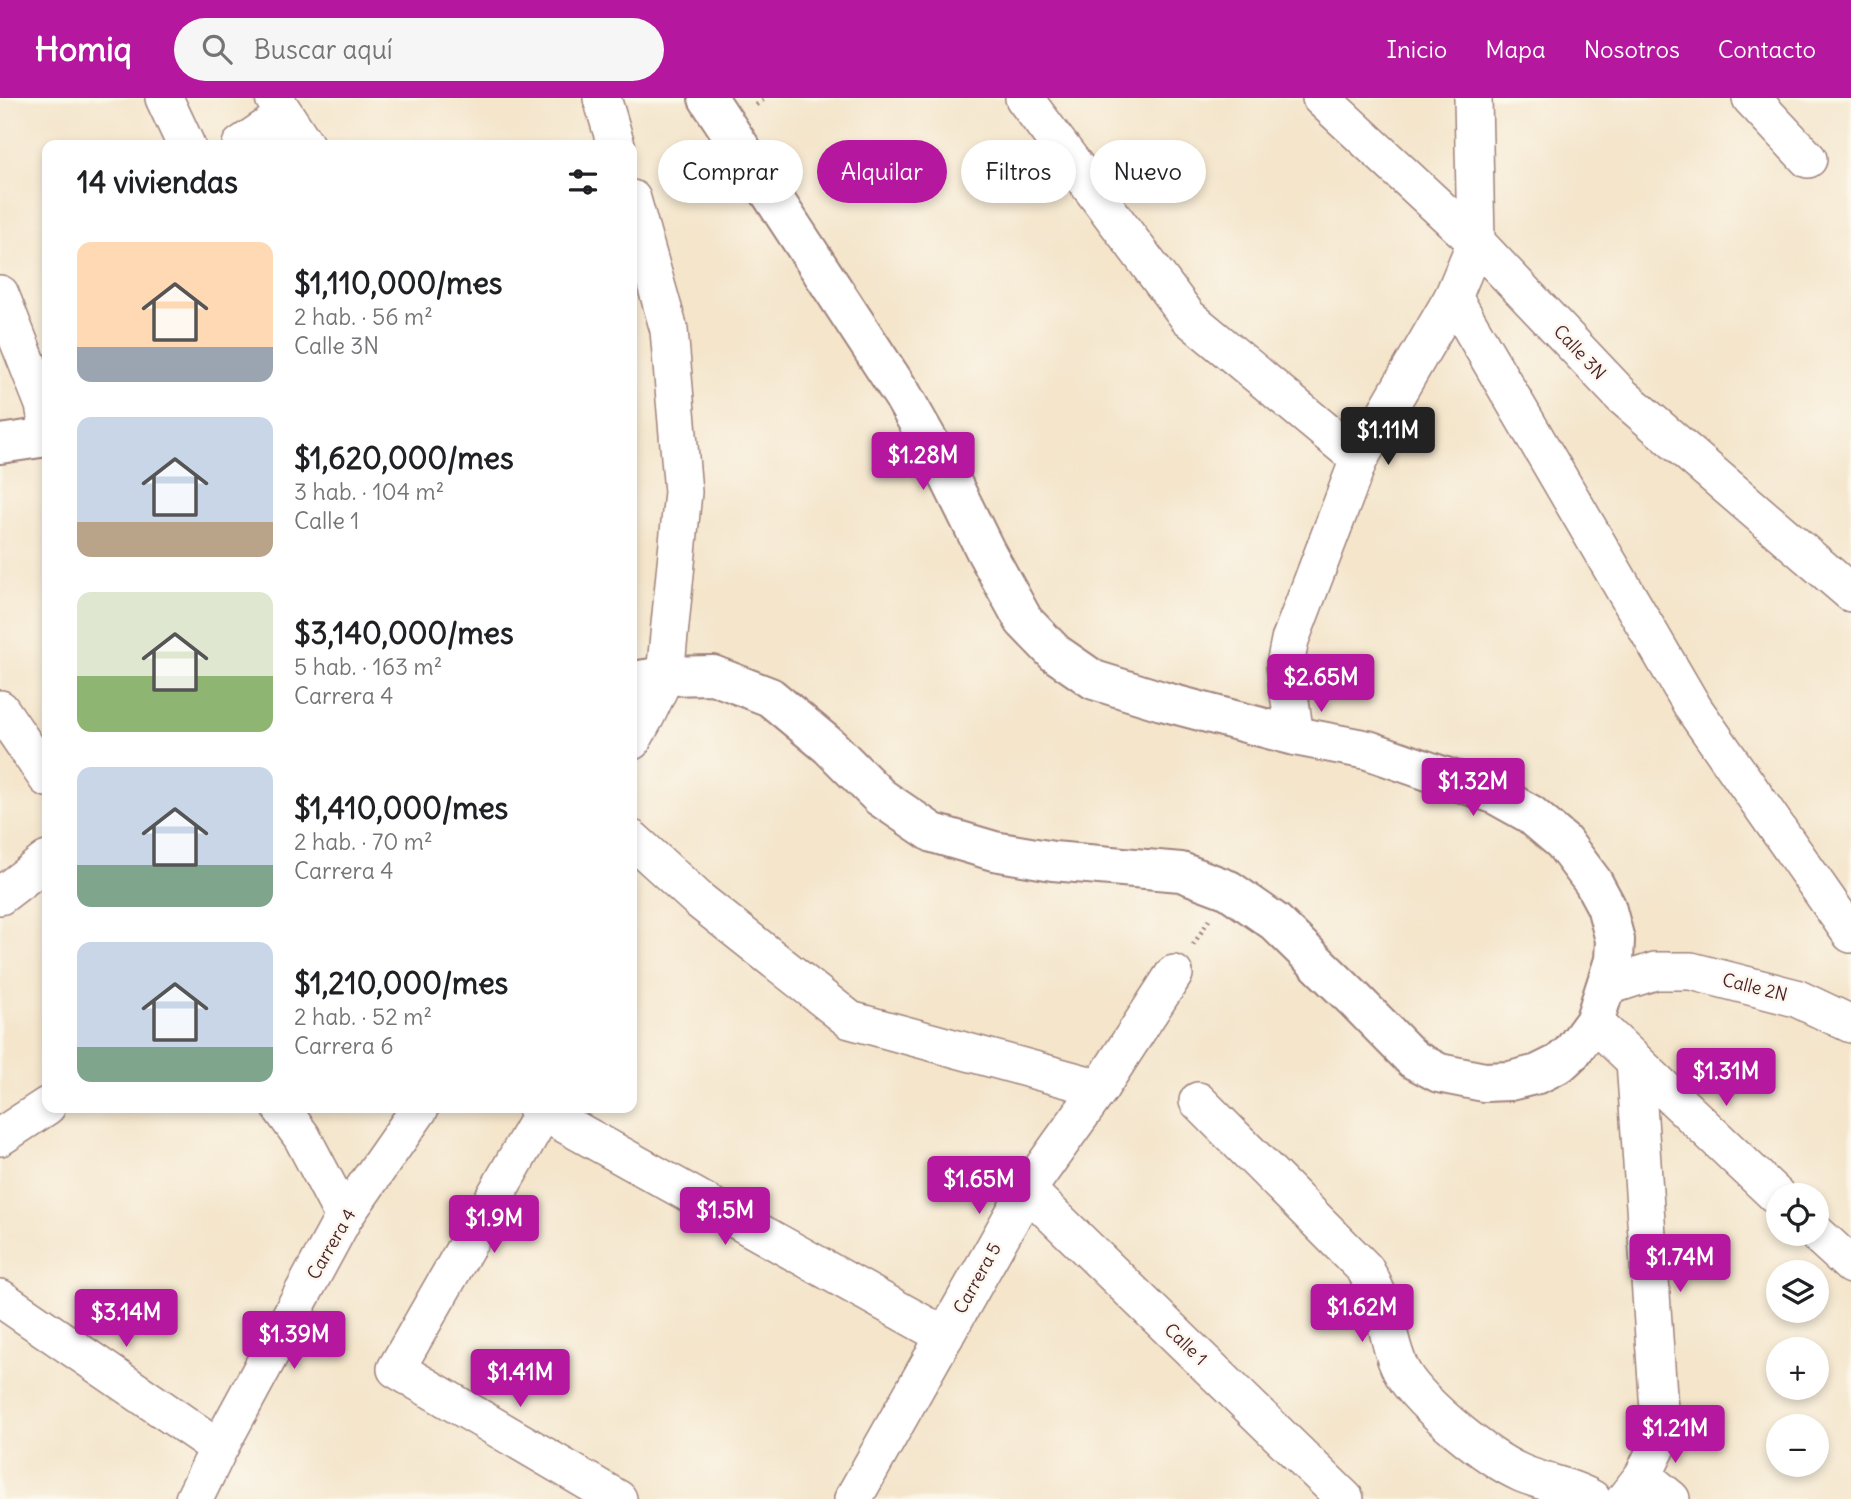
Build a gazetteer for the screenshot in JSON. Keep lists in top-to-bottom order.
{
  "streets": {
    "street": [
      "Calle 3N",
      "Calle 2N",
      "Carrera 4",
      "Carrera 5",
      "Calle 1"
    ]
  },
  "crossings": [
    ["Carrera 5", "Calle 1"]
  ],
  "page": {
    "header": "Homiq",
    "search": "Buscar aquí",
    "nav": [
      "Inicio",
      "Mapa",
      "Nosotros",
      "Contacto"
    ],
    "chip": [
      "Comprar",
      "Alquilar",
      "Filtros",
      "Nuevo"
    ],
    "heading": "14 viviendas",
    "list": [
      {
        "name": "$1,110,000/mes",
        "note": "2 hab. · 56 m² · Calle 3N"
      },
      {
        "name": "$1,620,000/mes",
        "note": "3 hab. · 104 m² · Calle 1"
      },
      {
        "name": "$3,140,000/mes",
        "note": "5 hab. · 163 m² · Carrera 4"
      },
      {
        "name": "$1,410,000/mes",
        "note": "2 hab. · 70 m² · Carrera 4"
      },
      {
        "name": "$1,210,000/mes",
        "note": "2 hab. · 52 m² · Carrera 6"
      }
    ],
    "price": [
      "$1.11M",
      "$1.28M",
      "$2.65M",
      "$1.32M",
      "$1.31M",
      "$1.65M",
      "$1.5M",
      "$1.9M",
      "$1.74M",
      "$1.62M",
      "$3.14M",
      "$1.39M",
      "$1.41M",
      "$1.21M"
    ],
    "map_buttons": ["+", "−"]
  }
}
